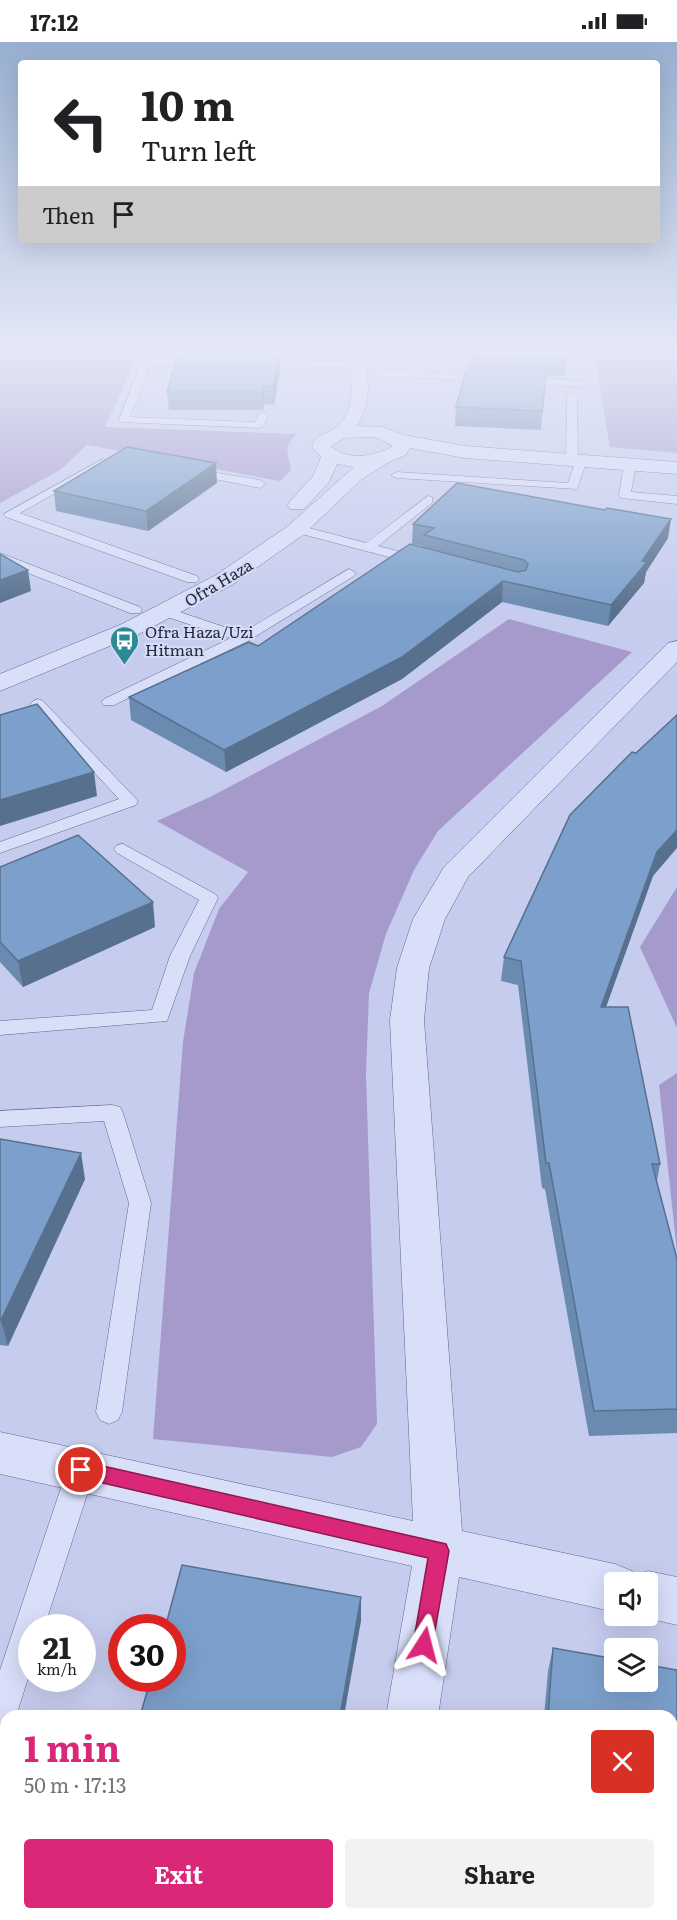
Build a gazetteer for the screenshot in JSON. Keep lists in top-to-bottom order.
{
  "streets": {
    "street": ["Ofra Haza"]
  },
  "places": {
    "bus stop": ["Ofra Haza/Uzi Hitman"]
  },
  "page": {
    "status": "17:12",
    "turn": ["10 m", "Turn left"],
    "then": "Then",
    "speed": "21 km/h",
    "limit": "30",
    "heading": ["1 min", "50 m · 17:13"],
    "buttons": ["Exit", "Share"]
  }
}
